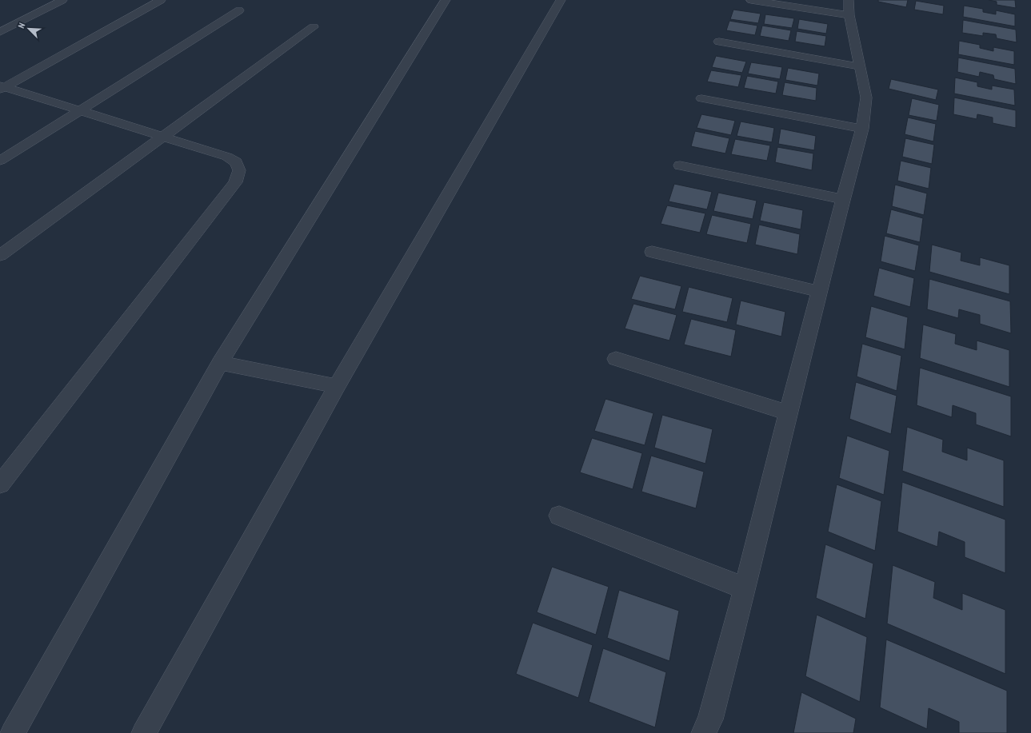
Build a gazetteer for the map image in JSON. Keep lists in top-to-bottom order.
{
  "north": "top left"
}
